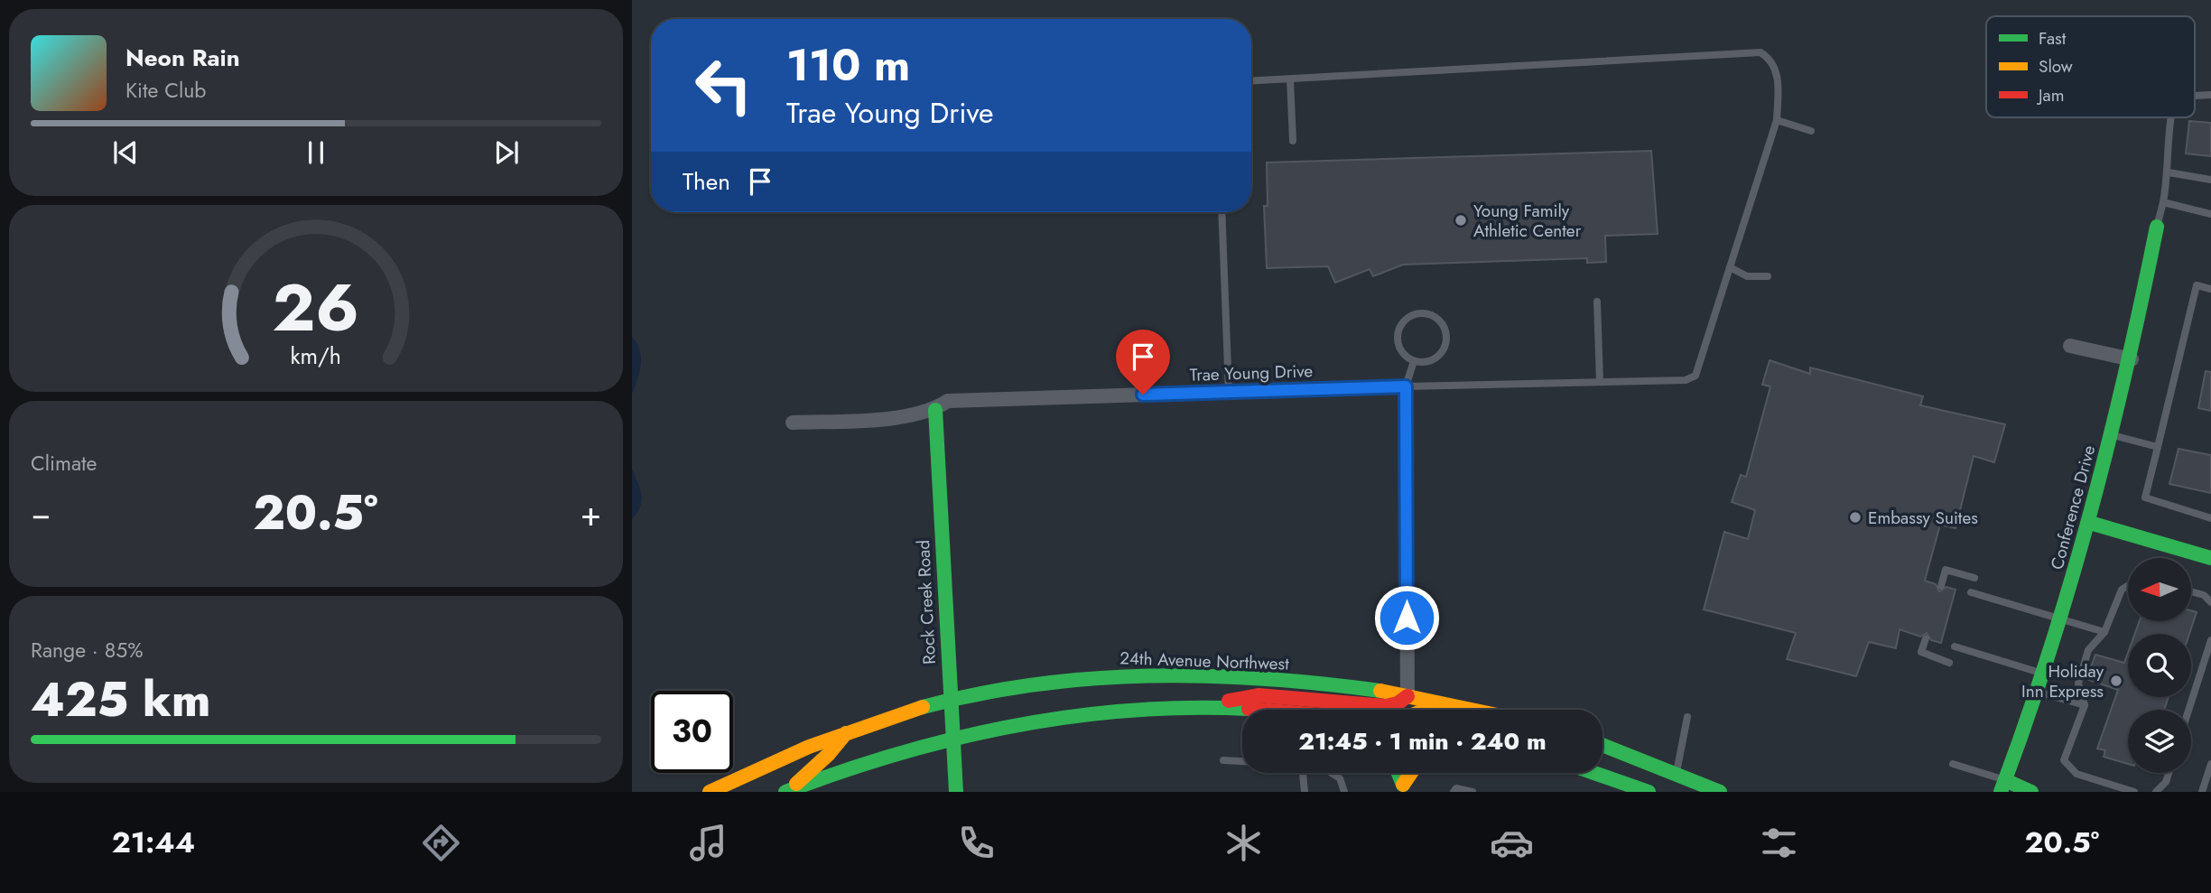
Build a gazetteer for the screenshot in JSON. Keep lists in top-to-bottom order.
{
  "streets": {
    "main road": ["Conference Drive", "Rock Creek Road", "24th Avenue Northwest"],
    "street": ["Trae Young Drive"]
  },
  "crossings": [
    ["Trae Young Drive", "Rock Creek Road"],
    ["Rock Creek Road", "24th Avenue Northwest"]
  ],
  "places": ["Young Family Athletic Center", "Embassy Suites", "Holiday Inn Express"],
  "legend": ["Fast", "Slow", "Jam"],
  "north": "left",
  "page": {
    "turn": ["110 m", "Trae Young Drive"],
    "song": ["Neon Rain", "Kite Club"],
    "then": "Then",
    "tile": [
      "Climate",
      ["Range · 85%", "425 km"]
    ],
    "heat": ["−", "20.5°", "+"],
    "limit": "30",
    "trip": "21:45 · 1 min · 240 m",
    "tabs": ["21:44", "20.5°"],
    "gauge": ["26", "km/h"]
  }
}
